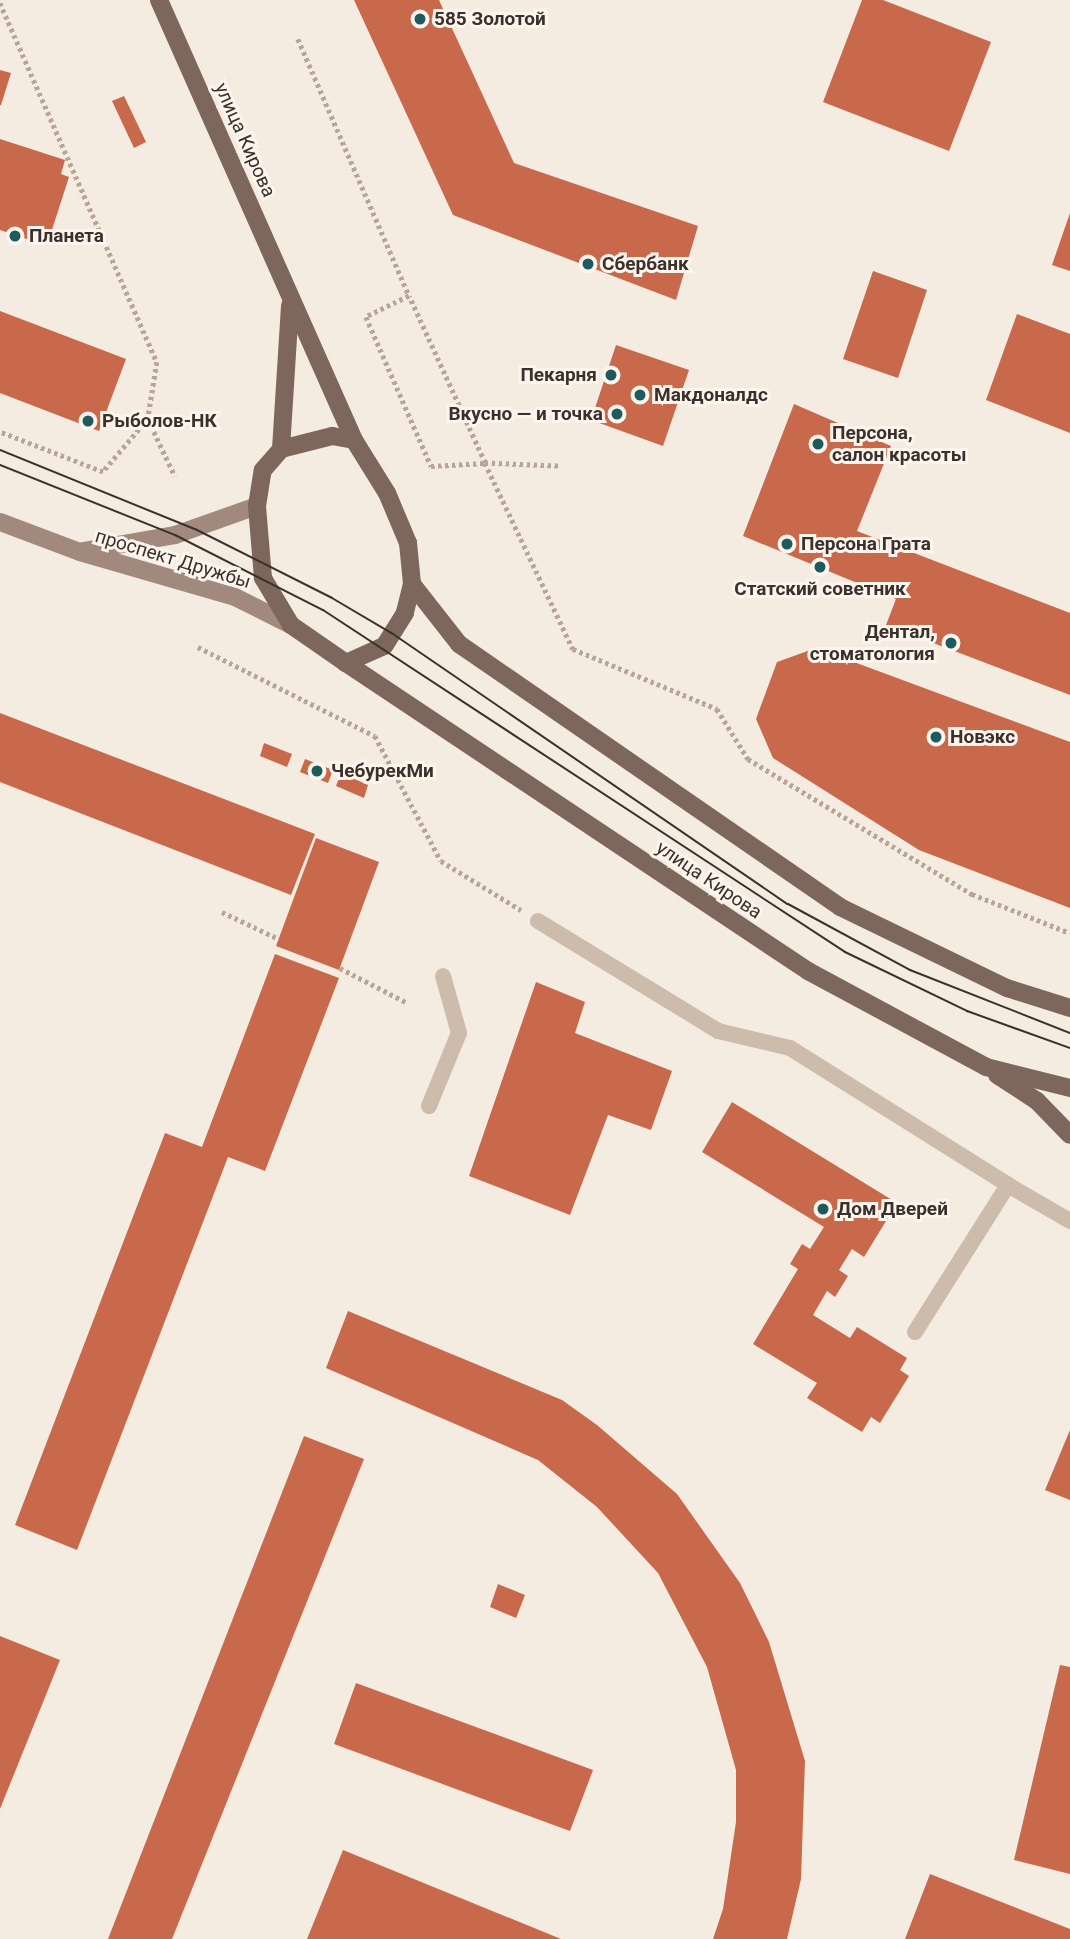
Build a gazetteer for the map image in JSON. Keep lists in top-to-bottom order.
{
  "streets": {
    "main road": ["улица Кирова", "проспект Дружбы"]
  },
  "crossings": [
    ["улица Кирова", "проспект Дружбы"]
  ],
  "places": [
    "585 Золотой",
    "Планета",
    "Сбербанк",
    "Пекарня",
    "Макдоналдс",
    "Вкусно — и точка",
    "Рыболов-НК",
    "Персона, салон красоты",
    "Персона Грата",
    "Статский советник",
    "Дентал, стоматология",
    "Новэкс",
    "ЧебурекМи",
    "Дом Дверей"
  ]
}
